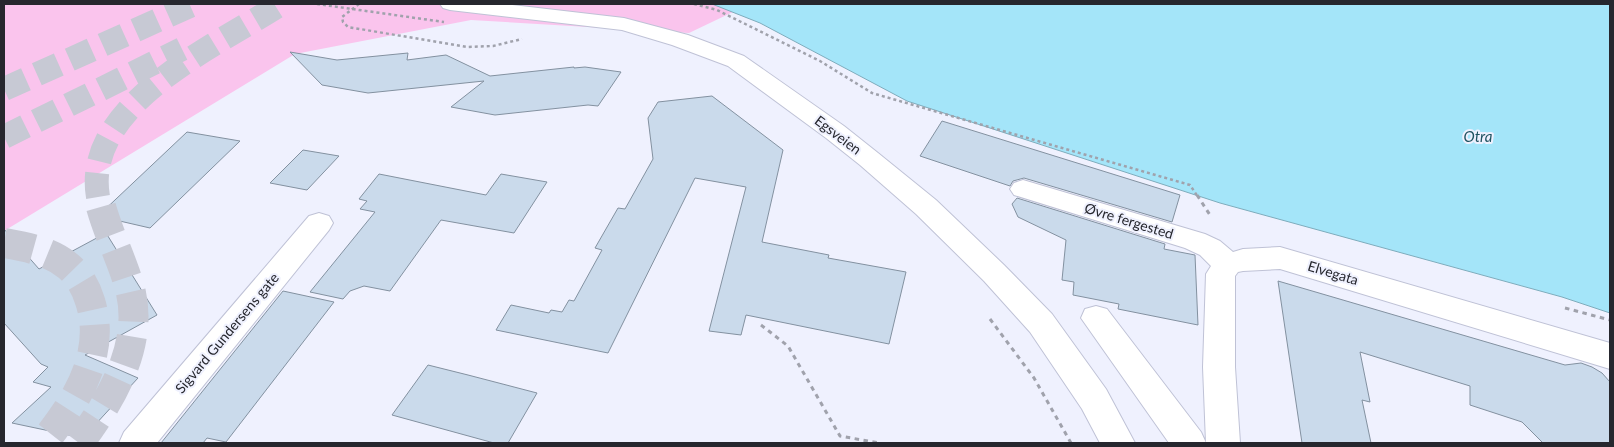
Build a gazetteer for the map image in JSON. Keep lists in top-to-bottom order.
{
  "streets": {
    "street": [
      "Egsveien",
      "Øvre fergested",
      "Elvegata",
      "Sigvard Gundersens gate"
    ]
  },
  "crossings": [
    ["Øvre fergested", "Elvegata"]
  ],
  "water": ["Otra"]
}
